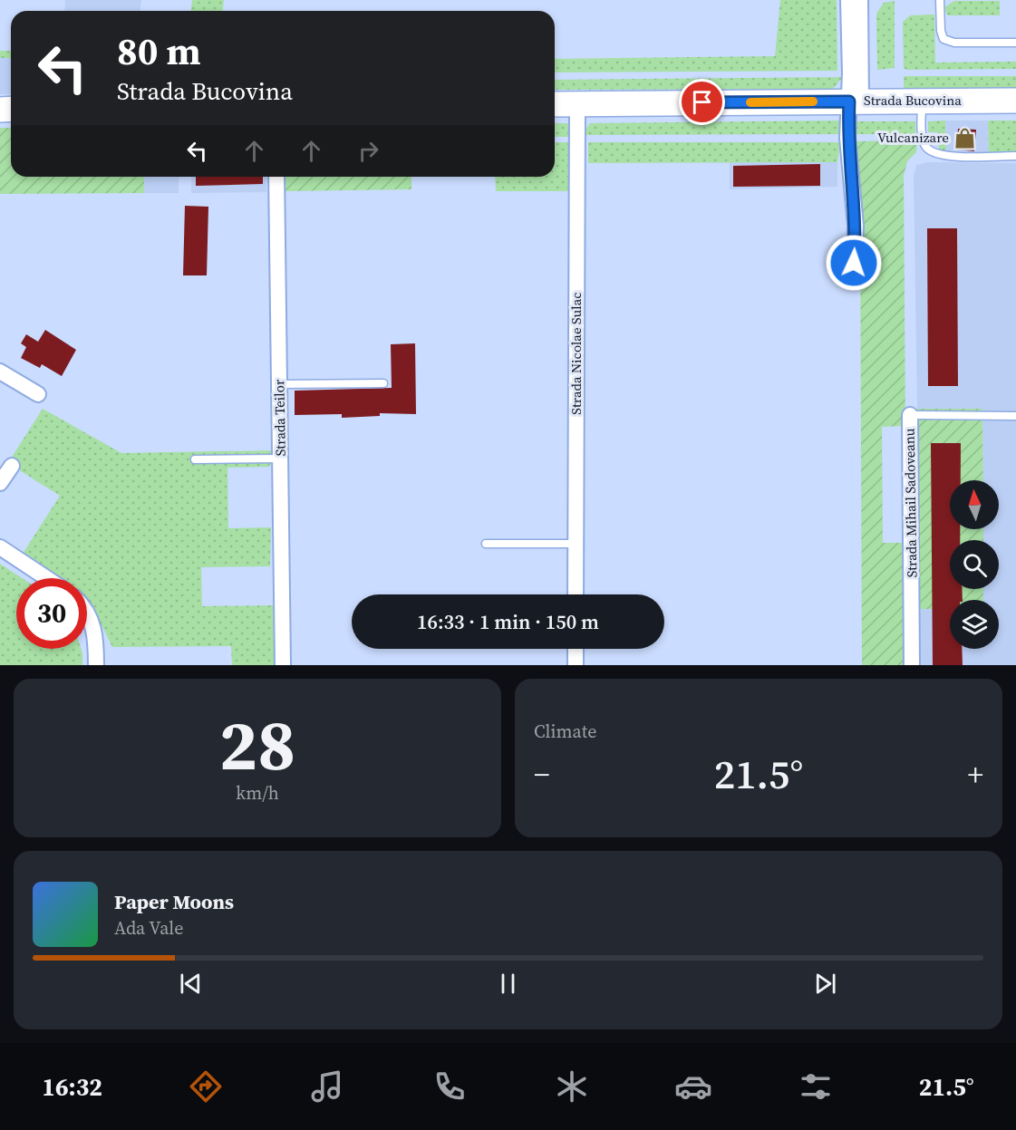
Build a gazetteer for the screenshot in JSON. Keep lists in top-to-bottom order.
{
  "streets": {
    "main road": ["Strada Bucovina"],
    "street": ["Strada Nicolae Sulac", "Strada Teilor", "Strada Mihail Sadoveanu"]
  },
  "crossings": [
    ["Strada Bucovina", "Strada Nicolae Sulac"]
  ],
  "places": {
    "shop": ["Vulcanizare"]
  },
  "north": "top",
  "page": {
    "turn": ["80 m", "Strada Bucovina"],
    "limit": "30",
    "trip": "16:33 · 1 min · 150 m",
    "tile": [
      ["28", "km/h"],
      "Climate"
    ],
    "heat": ["−", "21.5°", "+"],
    "song": ["Paper Moons", "Ada Vale"],
    "tabs": ["16:32", "21.5°"]
  }
}
